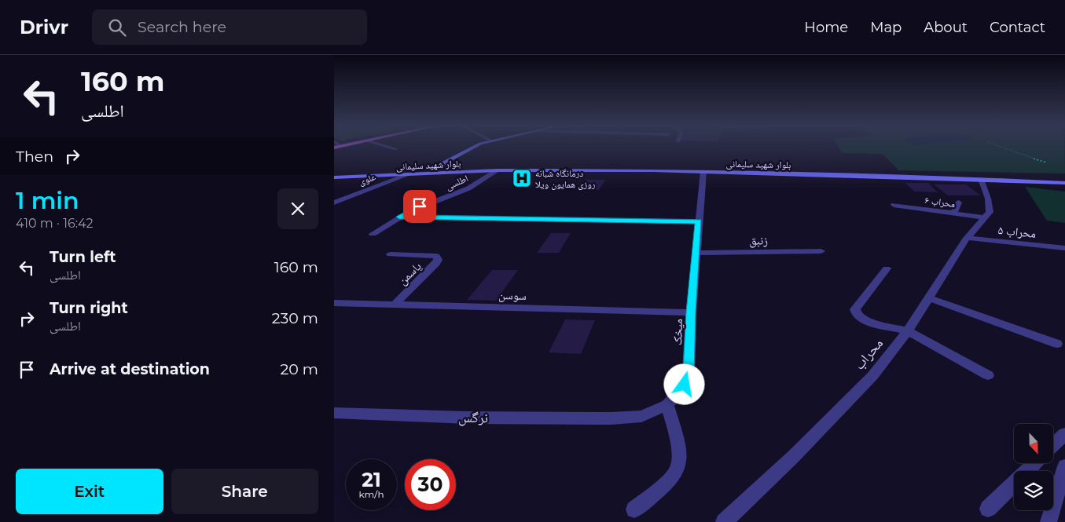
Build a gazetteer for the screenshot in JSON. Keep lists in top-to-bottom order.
{
  "streets": {
    "main road": ["بلوار شهید سلیمانی"],
    "street": [
      "علوی",
      "اطلسی",
      "محراب ۶",
      "محراب ۵",
      "زنبق",
      "یاسمن",
      "سوسن",
      "میخک",
      "محراب",
      "نرگس"
    ]
  },
  "crossings": [
    ["بلوار شهید سلیمانی", "علوی"],
    ["بلوار شهید سلیمانی", "اطلسی"],
    ["بلوار شهید سلیمانی", "میخک"],
    ["بلوار شهید سلیمانی", "محراب"],
    ["محراب ۶", "محراب"],
    ["محراب ۵", "محراب"],
    ["زنبق", "میخک"],
    ["یاسمن", "سوسن"],
    ["سوسن", "میخک"],
    ["میخک", "نرگس"]
  ],
  "places": {
    "hospital": ["درمانگاه شبانه روزی همایون ویلا"]
  },
  "north": "bottom",
  "page": {
    "header": "Drivr",
    "search": "Search here",
    "nav": [
      "Home",
      "Map",
      "About",
      "Contact"
    ],
    "turn": ["160 m", "اطلسی"],
    "then": "Then",
    "heading": ["1 min", "410 m · 16:42"],
    "list": [
      {
        "name": "Turn left",
        "note": "اطلسی",
        "value": "160 m"
      },
      {
        "name": "Turn right",
        "note": "اطلسی",
        "value": "230 m"
      },
      {
        "name": "Arrive at destination",
        "value": "20 m"
      }
    ],
    "speed": "21 km/h",
    "limit": "30",
    "buttons": ["Exit", "Share"]
  }
}
